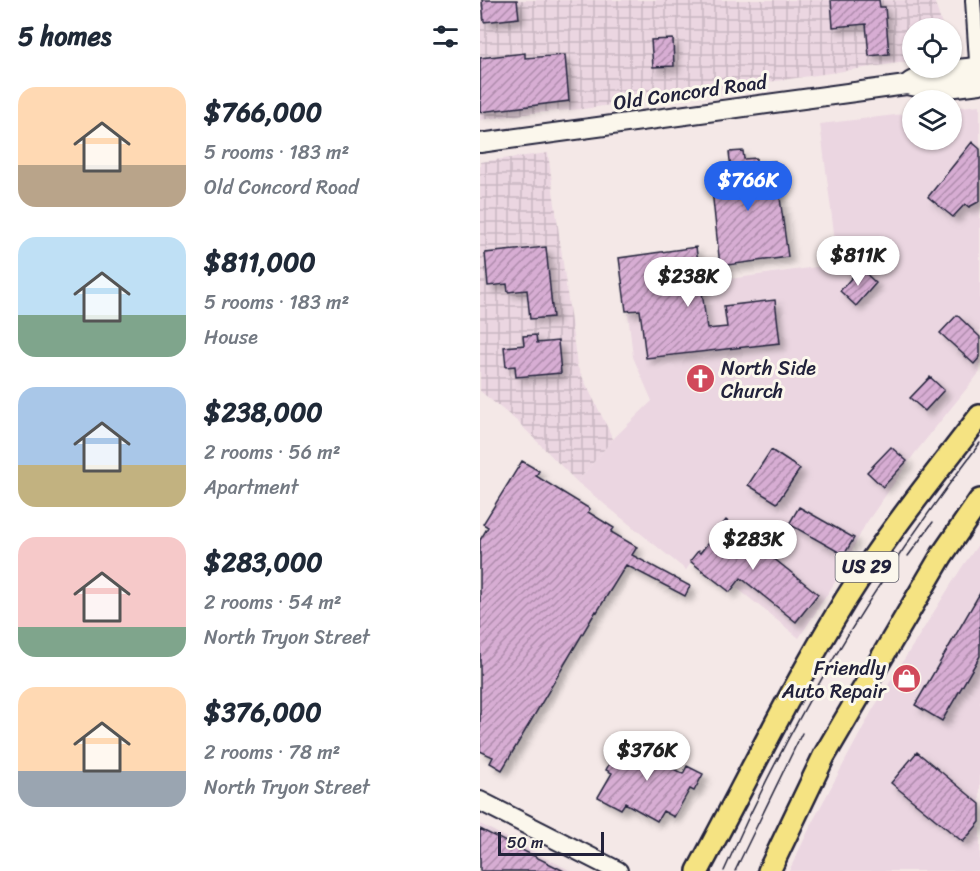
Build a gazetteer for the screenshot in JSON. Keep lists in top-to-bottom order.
{
  "streets": {
    "main road": ["US 29"],
    "street": ["Old Concord Road"]
  },
  "places": {
    "church": ["North Side Church"],
    "shop": ["Friendly Auto Repair"]
  },
  "scale_bar": "50 m",
  "page": {
    "heading": "5 homes",
    "list": [
      {
        "name": "$766,000",
        "note": "5 rooms · 183 m² · Old Concord Road"
      },
      {
        "name": "$811,000",
        "note": "5 rooms · 183 m² · House"
      },
      {
        "name": "$238,000",
        "note": "2 rooms · 56 m² · Apartment"
      },
      {
        "name": "$283,000",
        "note": "2 rooms · 54 m² · North Tryon Street"
      },
      {
        "name": "$376,000",
        "note": "2 rooms · 78 m² · North Tryon Street"
      }
    ],
    "price": [
      "$766K",
      "$811K",
      "$238K",
      "$283K",
      "$376K"
    ],
    "scale": "50 m"
  }
}
